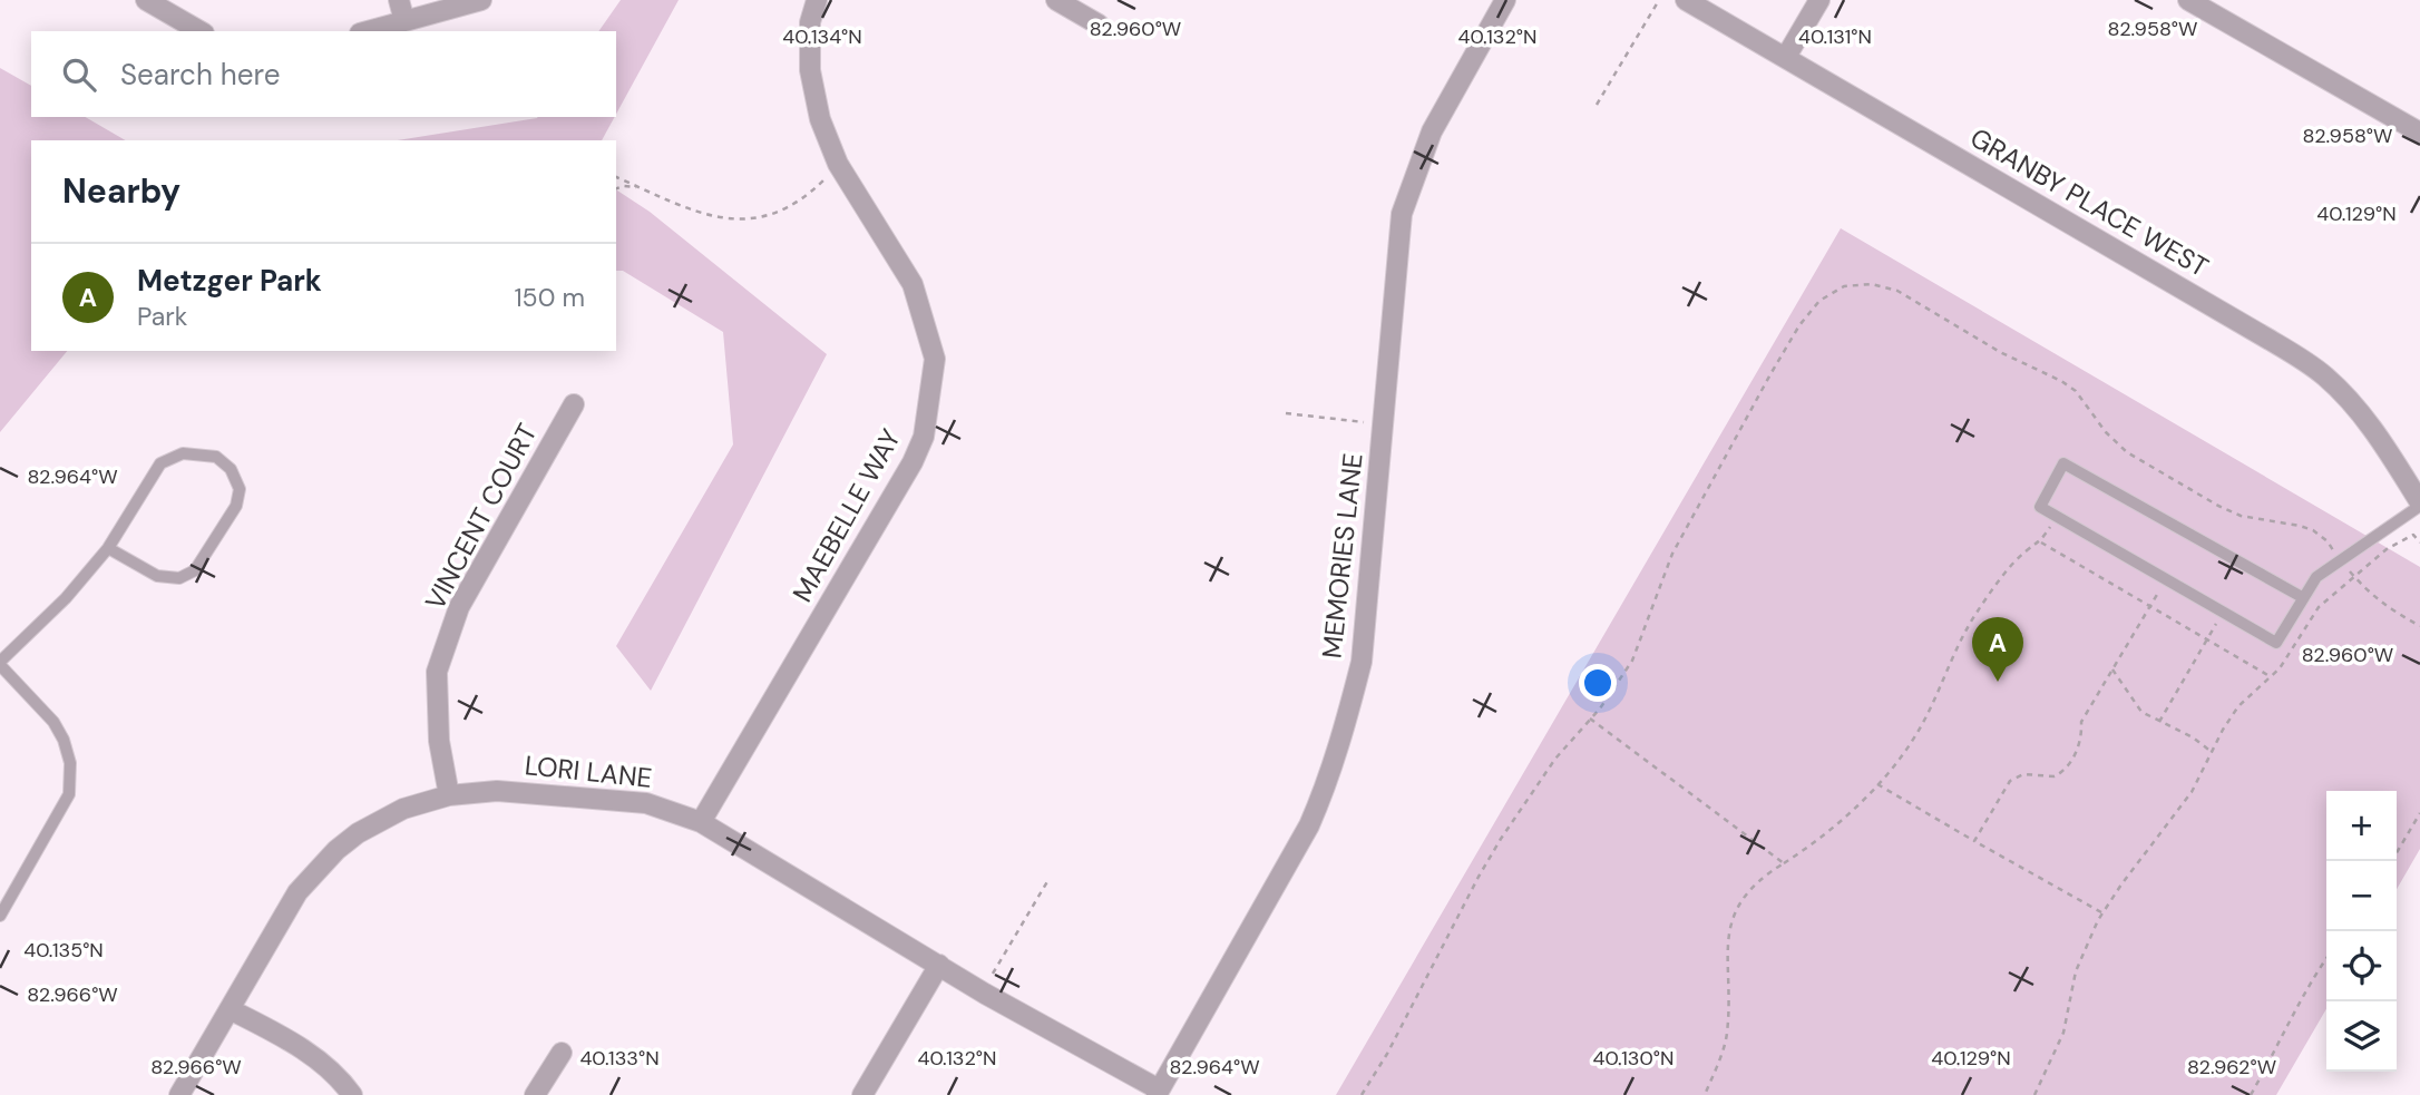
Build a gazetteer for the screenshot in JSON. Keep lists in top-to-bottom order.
{
  "streets": {
    "street": [
      "GRANBY PLACE WEST",
      "MAEBELLE WAY",
      "VINCENT COURT",
      "MEMORIES LANE",
      "LORI LANE"
    ]
  },
  "crossings": [
    ["MAEBELLE WAY", "LORI LANE"],
    ["VINCENT COURT", "LORI LANE"],
    ["MEMORIES LANE", "LORI LANE"]
  ],
  "page": {
    "search": "Search here",
    "heading": "Nearby",
    "list": [
      {
        "mark": "A",
        "name": "Metzger Park",
        "note": "Park",
        "value": "150 m"
      }
    ],
    "pins": "A",
    "map_buttons": ["+", "−"]
  },
  "coordinates": [
    "82.960°W",
    "82.958°W",
    "40.134°N",
    "40.132°N",
    "40.131°N",
    "40.129°N",
    "82.964°W",
    "40.135°N",
    "82.966°W",
    "40.133°N",
    "40.130°N",
    "82.962°W"
  ]
}
